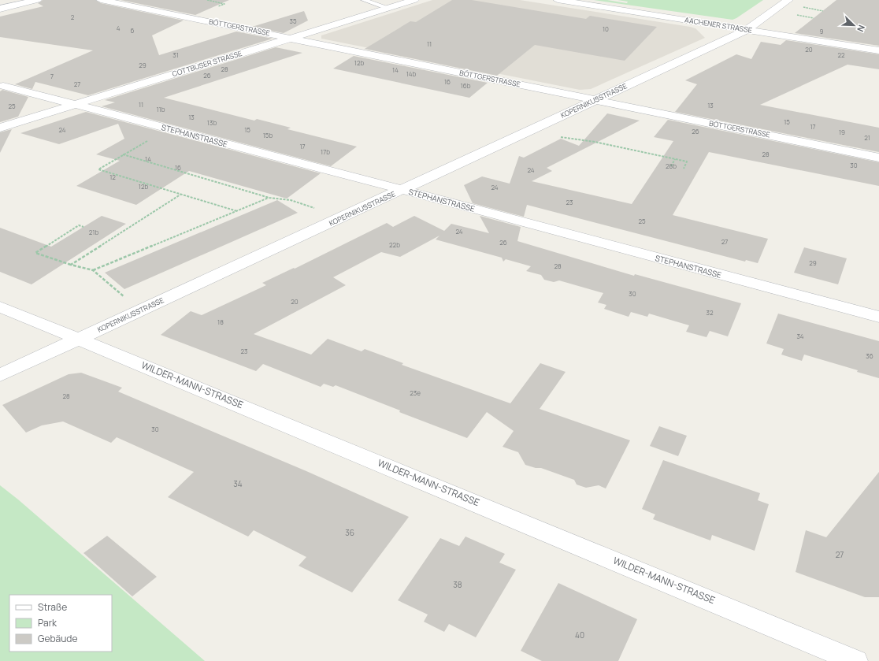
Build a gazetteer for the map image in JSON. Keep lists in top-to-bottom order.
{
  "streets": {
    "street": [
      "AACHENER STRASSE",
      "BÖTTGERSTRASSE",
      "COTTBUSER STRASSE",
      "KOPERNIKUSSTRASSE",
      "STEPHANSTRASSE",
      "WILDER-MANN-STRASSE"
    ]
  },
  "crossings": [
    ["AACHENER STRASSE", "KOPERNIKUSSTRASSE"],
    ["BÖTTGERSTRASSE", "COTTBUSER STRASSE"],
    ["BÖTTGERSTRASSE", "KOPERNIKUSSTRASSE"],
    ["COTTBUSER STRASSE", "STEPHANSTRASSE"],
    ["KOPERNIKUSSTRASSE", "STEPHANSTRASSE"],
    ["KOPERNIKUSSTRASSE", "WILDER-MANN-STRASSE"]
  ],
  "house_numbers": [
    "2",
    "35",
    "4",
    "10",
    "6",
    "9",
    "11",
    "20",
    "31",
    "22",
    "12b",
    "29",
    "28",
    "14",
    "14b",
    "26",
    "7",
    "16",
    "27",
    "16b",
    "11",
    "13",
    "25",
    "11b",
    "13",
    "15",
    "13b",
    "17",
    "24",
    "15",
    "26",
    "19",
    "15b",
    "21",
    "17",
    "17b",
    "28",
    "14",
    "30",
    "28b",
    "16",
    "24",
    "12",
    "12b",
    "24",
    "23",
    "25",
    "24",
    "21b",
    "27",
    "26",
    "22b",
    "29",
    "28",
    "30",
    "20",
    "32",
    "18",
    "34",
    "23",
    "36",
    "23e",
    "28",
    "30",
    "34",
    "36",
    "27",
    "38",
    "40"
  ],
  "legend": ["Straße", "Park", "Gebäude"],
  "north": "bottom right"
}
